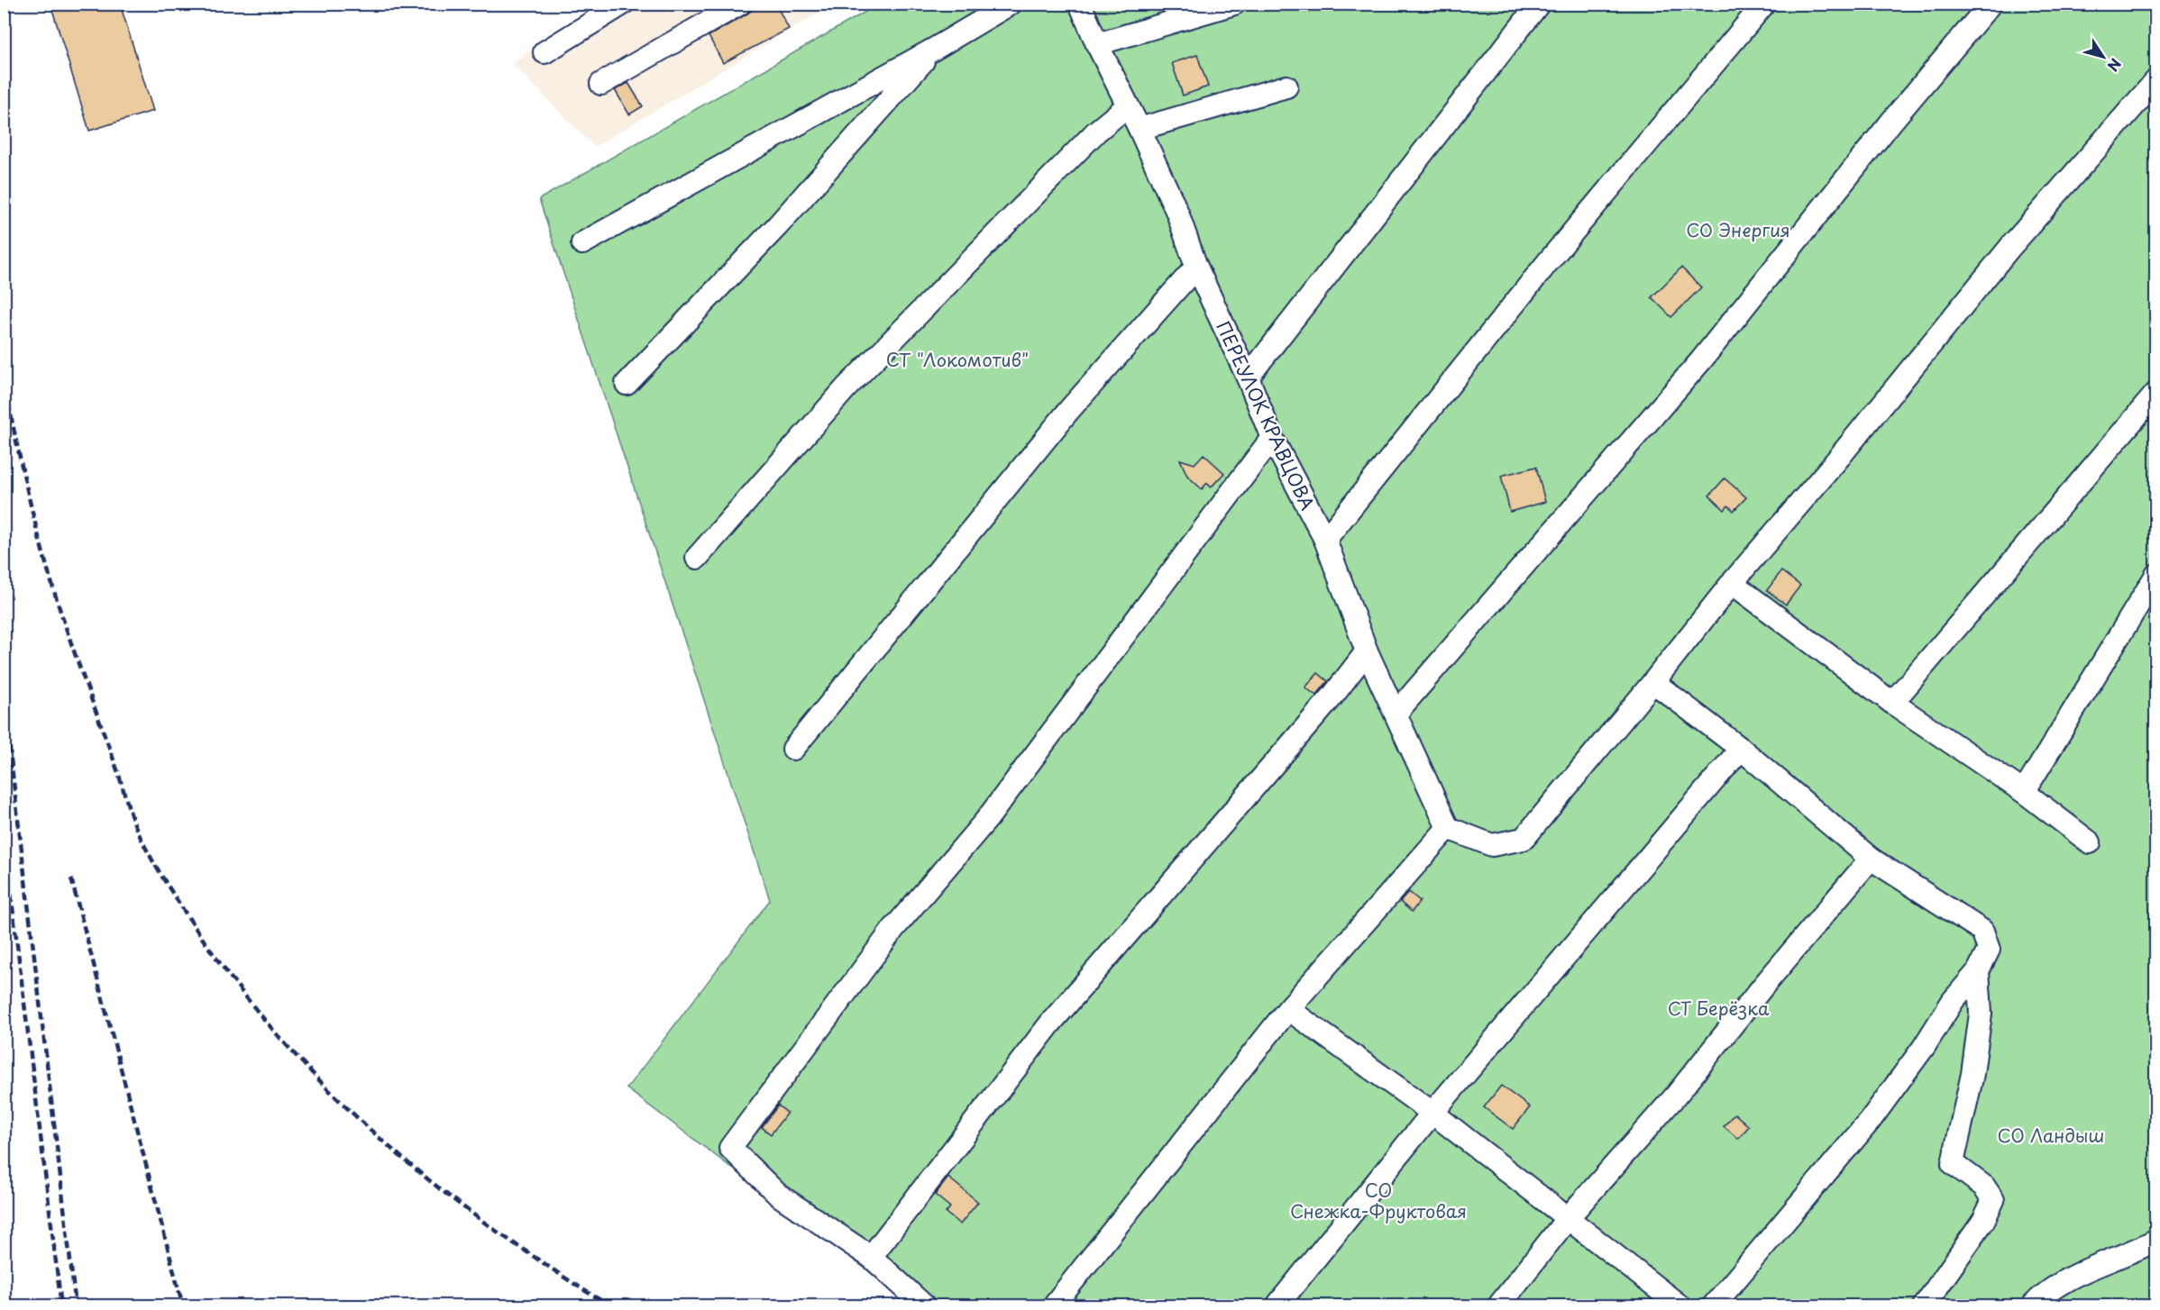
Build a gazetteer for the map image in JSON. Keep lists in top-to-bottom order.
{
  "streets": {
    "street": ["ПЕРЕУЛОК КРАВЦОВА"]
  },
  "parks": [
    "СО Энергия",
    "СТ \"Локомотив\"",
    "СТ Берёзка",
    "СО Ландыш",
    "СО Снежка-Фруктовая"
  ],
  "north": "bottom right"
}
